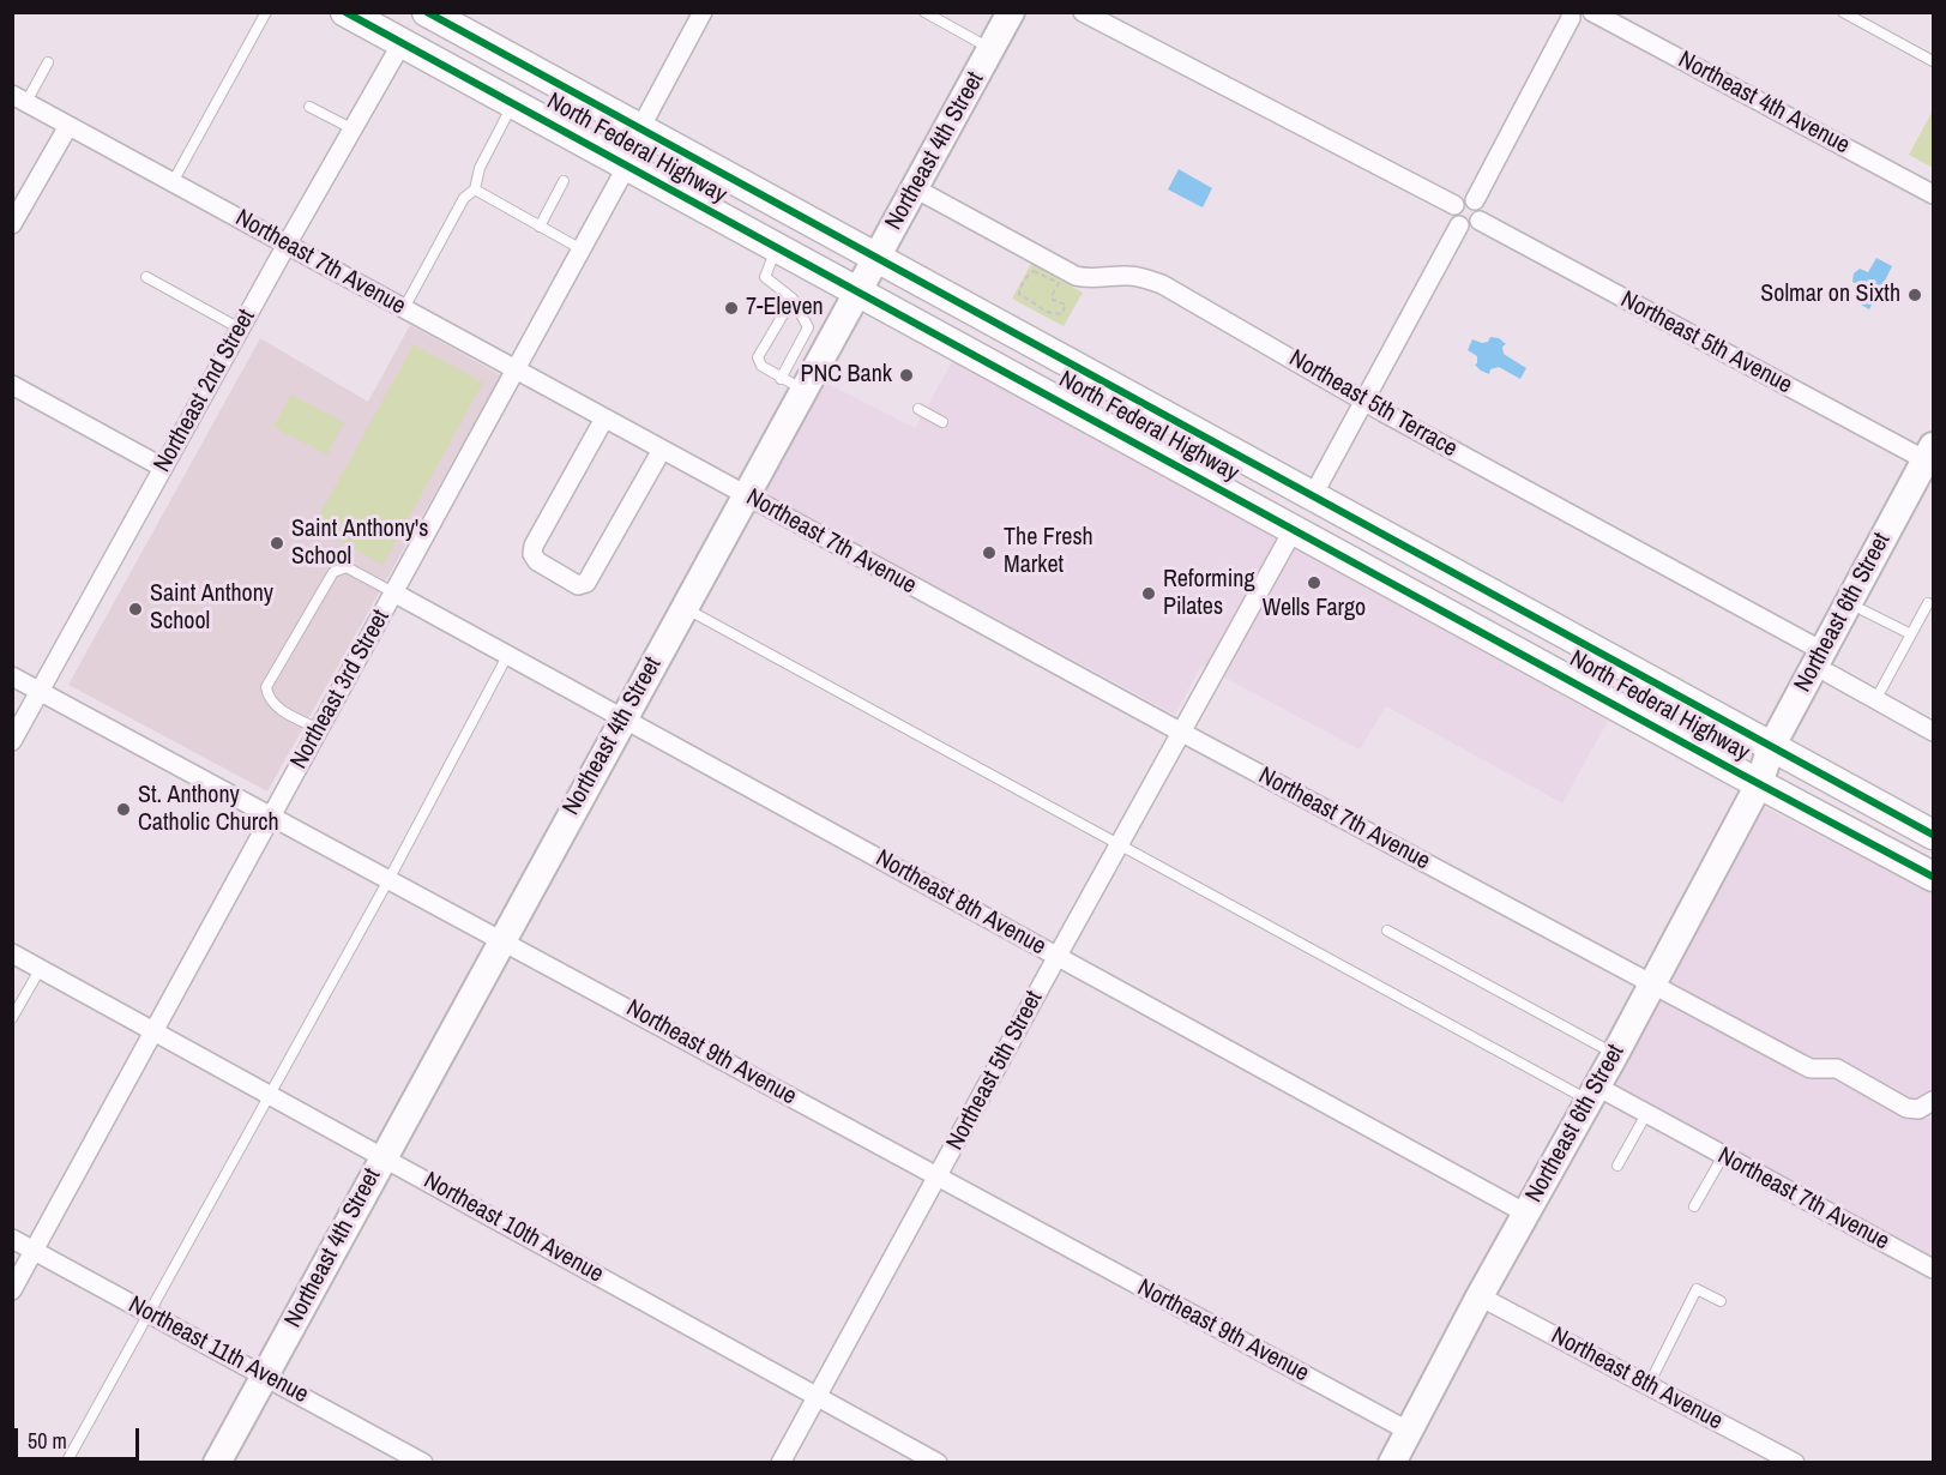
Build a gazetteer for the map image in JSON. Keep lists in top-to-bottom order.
{
  "streets": {
    "main road": ["North Federal Highway"],
    "street": [
      "Northeast 4th Avenue",
      "Northeast 4th Street",
      "Northeast 7th Avenue",
      "Northeast 5th Avenue",
      "Northeast 2nd Street",
      "Northeast 5th Terrace",
      "Northeast 6th Street",
      "Northeast 3rd Street",
      "Northeast 8th Avenue",
      "Northeast 9th Avenue",
      "Northeast 5th Street",
      "Northeast 10th Avenue",
      "Northeast 11th Avenue"
    ]
  },
  "crossings": [
    ["North Federal Highway", "Northeast 4th Street"],
    ["North Federal Highway", "Northeast 2nd Street"],
    ["North Federal Highway", "Northeast 6th Street"],
    ["North Federal Highway", "Northeast 3rd Street"],
    ["North Federal Highway", "Northeast 5th Street"],
    ["Northeast 4th Street", "Northeast 7th Avenue"],
    ["Northeast 4th Street", "Northeast 5th Terrace"],
    ["Northeast 4th Street", "Northeast 8th Avenue"],
    ["Northeast 4th Street", "Northeast 9th Avenue"],
    ["Northeast 4th Street", "Northeast 10th Avenue"],
    ["Northeast 4th Street", "Northeast 11th Avenue"],
    ["Northeast 7th Avenue", "Northeast 2nd Street"],
    ["Northeast 7th Avenue", "Northeast 6th Street"],
    ["Northeast 7th Avenue", "Northeast 3rd Street"],
    ["Northeast 7th Avenue", "Northeast 5th Street"],
    ["Northeast 5th Avenue", "Northeast 6th Street"],
    ["Northeast 2nd Street", "Northeast 9th Avenue"],
    ["Northeast 5th Terrace", "Northeast 6th Street"],
    ["Northeast 6th Street", "Northeast 8th Avenue"],
    ["Northeast 6th Street", "Northeast 9th Avenue"],
    ["Northeast 3rd Street", "Northeast 8th Avenue"],
    ["Northeast 3rd Street", "Northeast 9th Avenue"],
    ["Northeast 3rd Street", "Northeast 10th Avenue"],
    ["Northeast 3rd Street", "Northeast 11th Avenue"],
    ["Northeast 8th Avenue", "Northeast 5th Street"],
    ["Northeast 9th Avenue", "Northeast 5th Street"],
    ["Northeast 5th Street", "Northeast 10th Avenue"]
  ],
  "places": [
    "Solmar on Sixth",
    "7-Eleven",
    "PNC Bank",
    "Saint Anthony's School",
    "The Fresh Market",
    "Wells Fargo",
    "Reforming Pilates",
    "Saint Anthony School",
    "St. Anthony Catholic Church"
  ],
  "scale_bar": "50 m"
}
